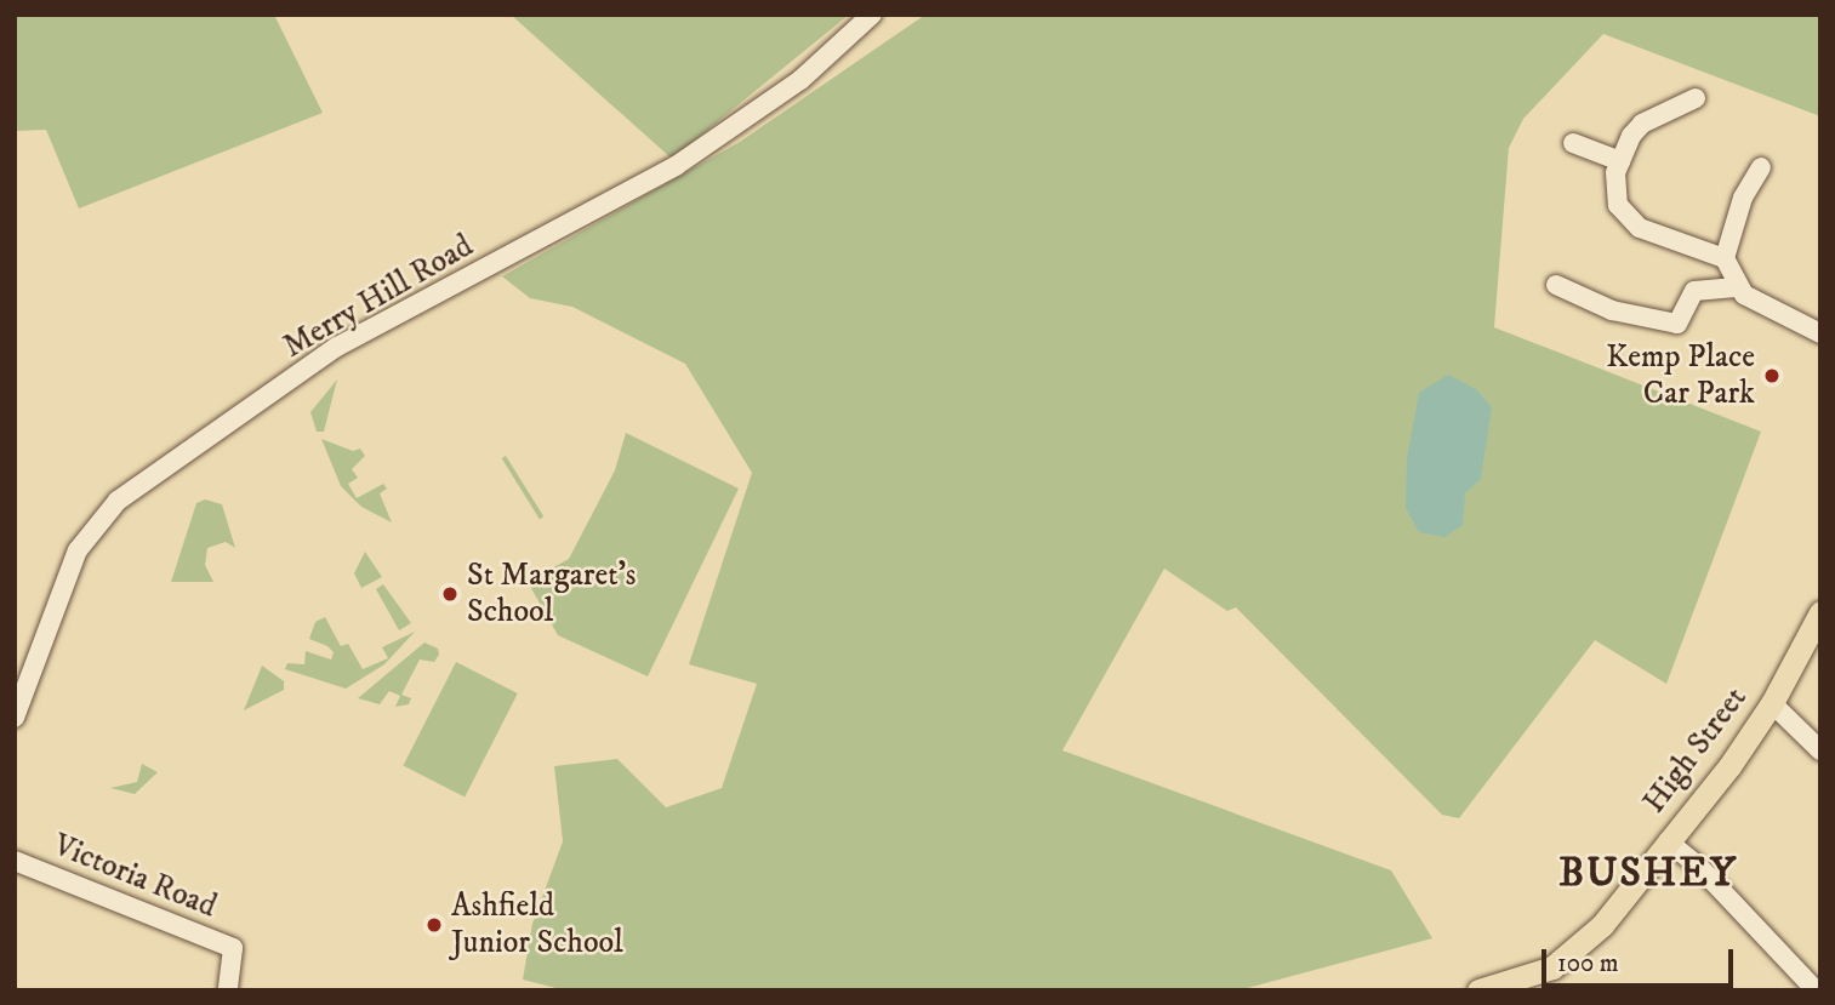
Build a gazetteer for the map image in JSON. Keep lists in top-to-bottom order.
{
  "streets": {
    "main road": ["High Street"],
    "street": ["Merry Hill Road", "Victoria Road"]
  },
  "districts": ["BUSHEY"],
  "places": ["Kemp Place Car Park", "St Margaret's School", "Ashfield Junior School"],
  "scale_bar": "100 m"
}
